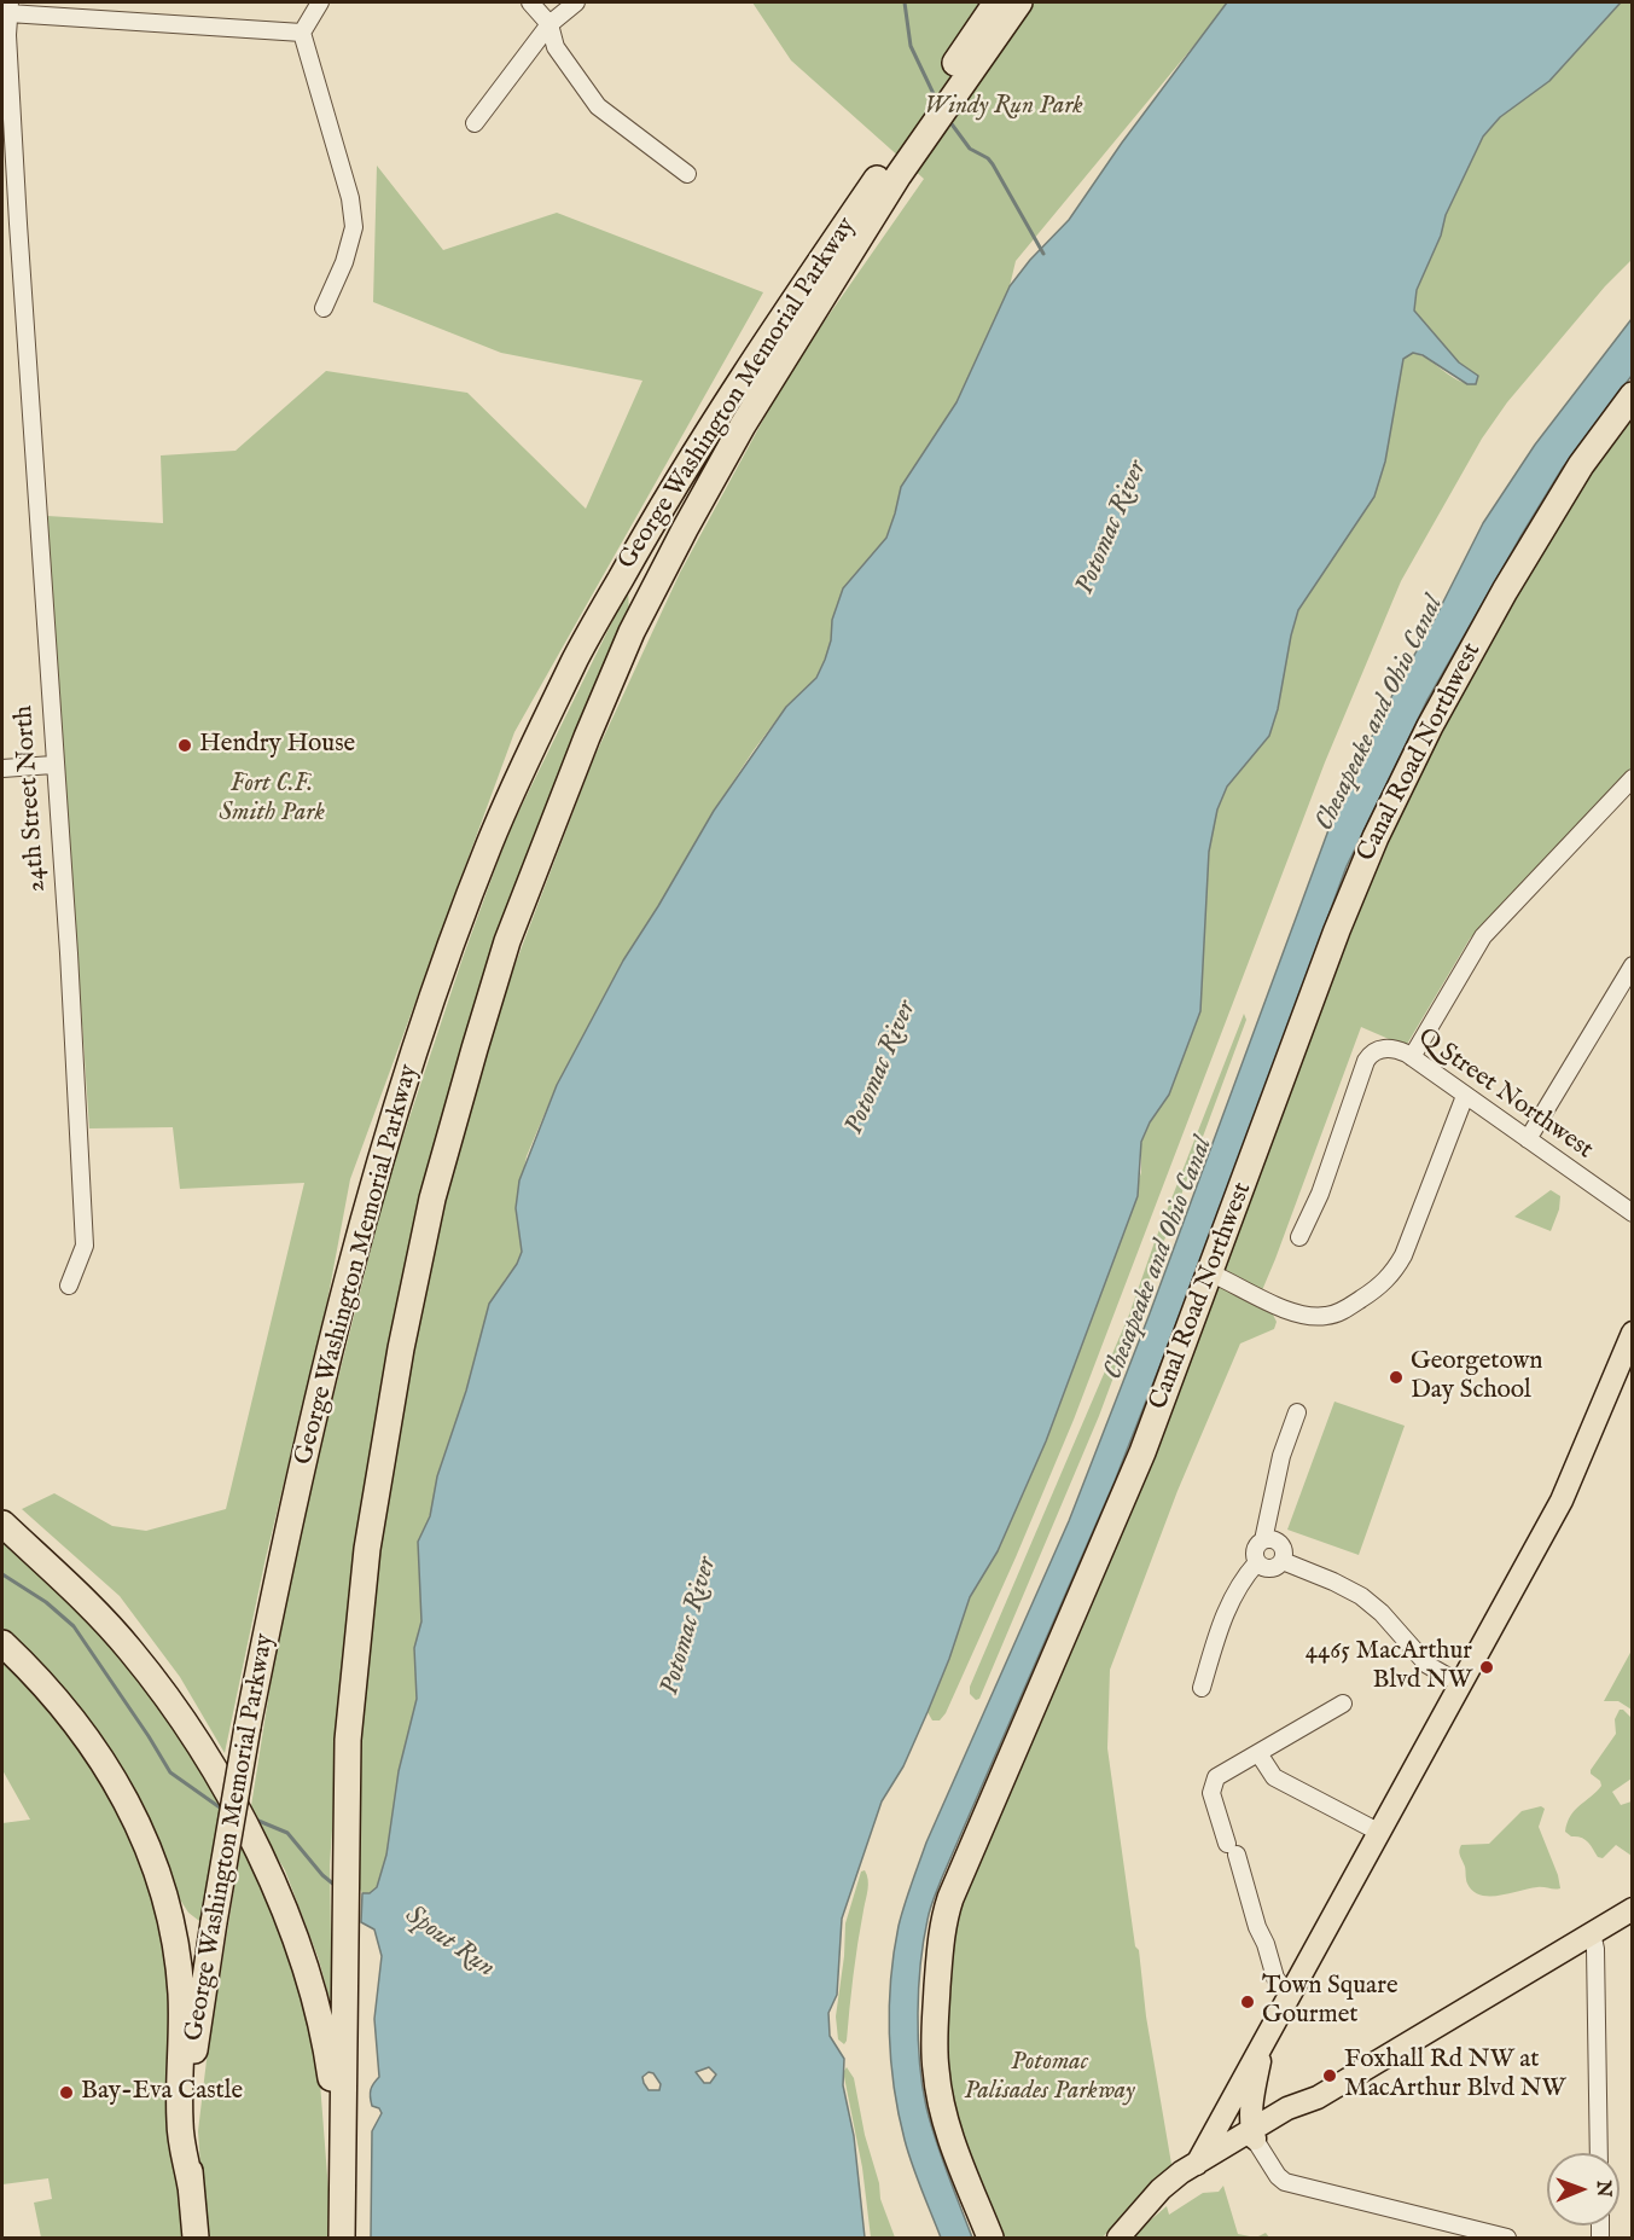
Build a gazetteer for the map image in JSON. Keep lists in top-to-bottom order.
{
  "streets": {
    "highway": ["George Washington Memorial Parkway", "Canal Road Northwest"],
    "street": ["24th Street North", "Q Street Northwest"]
  },
  "water": ["Potomac River", "Chesapeake and Ohio Canal", "Spout Run"],
  "parks": ["Windy Run Park", "Fort C.F. Smith Park", "Potomac Palisades Parkway"],
  "places": [
    "Hendry House",
    "Georgetown Day School",
    "4465 MacArthur Blvd NW",
    "Town Square Gourmet",
    "Foxhall Rd NW at MacArthur Blvd NW",
    "Bay-Eva Castle"
  ],
  "north": "right"
}
